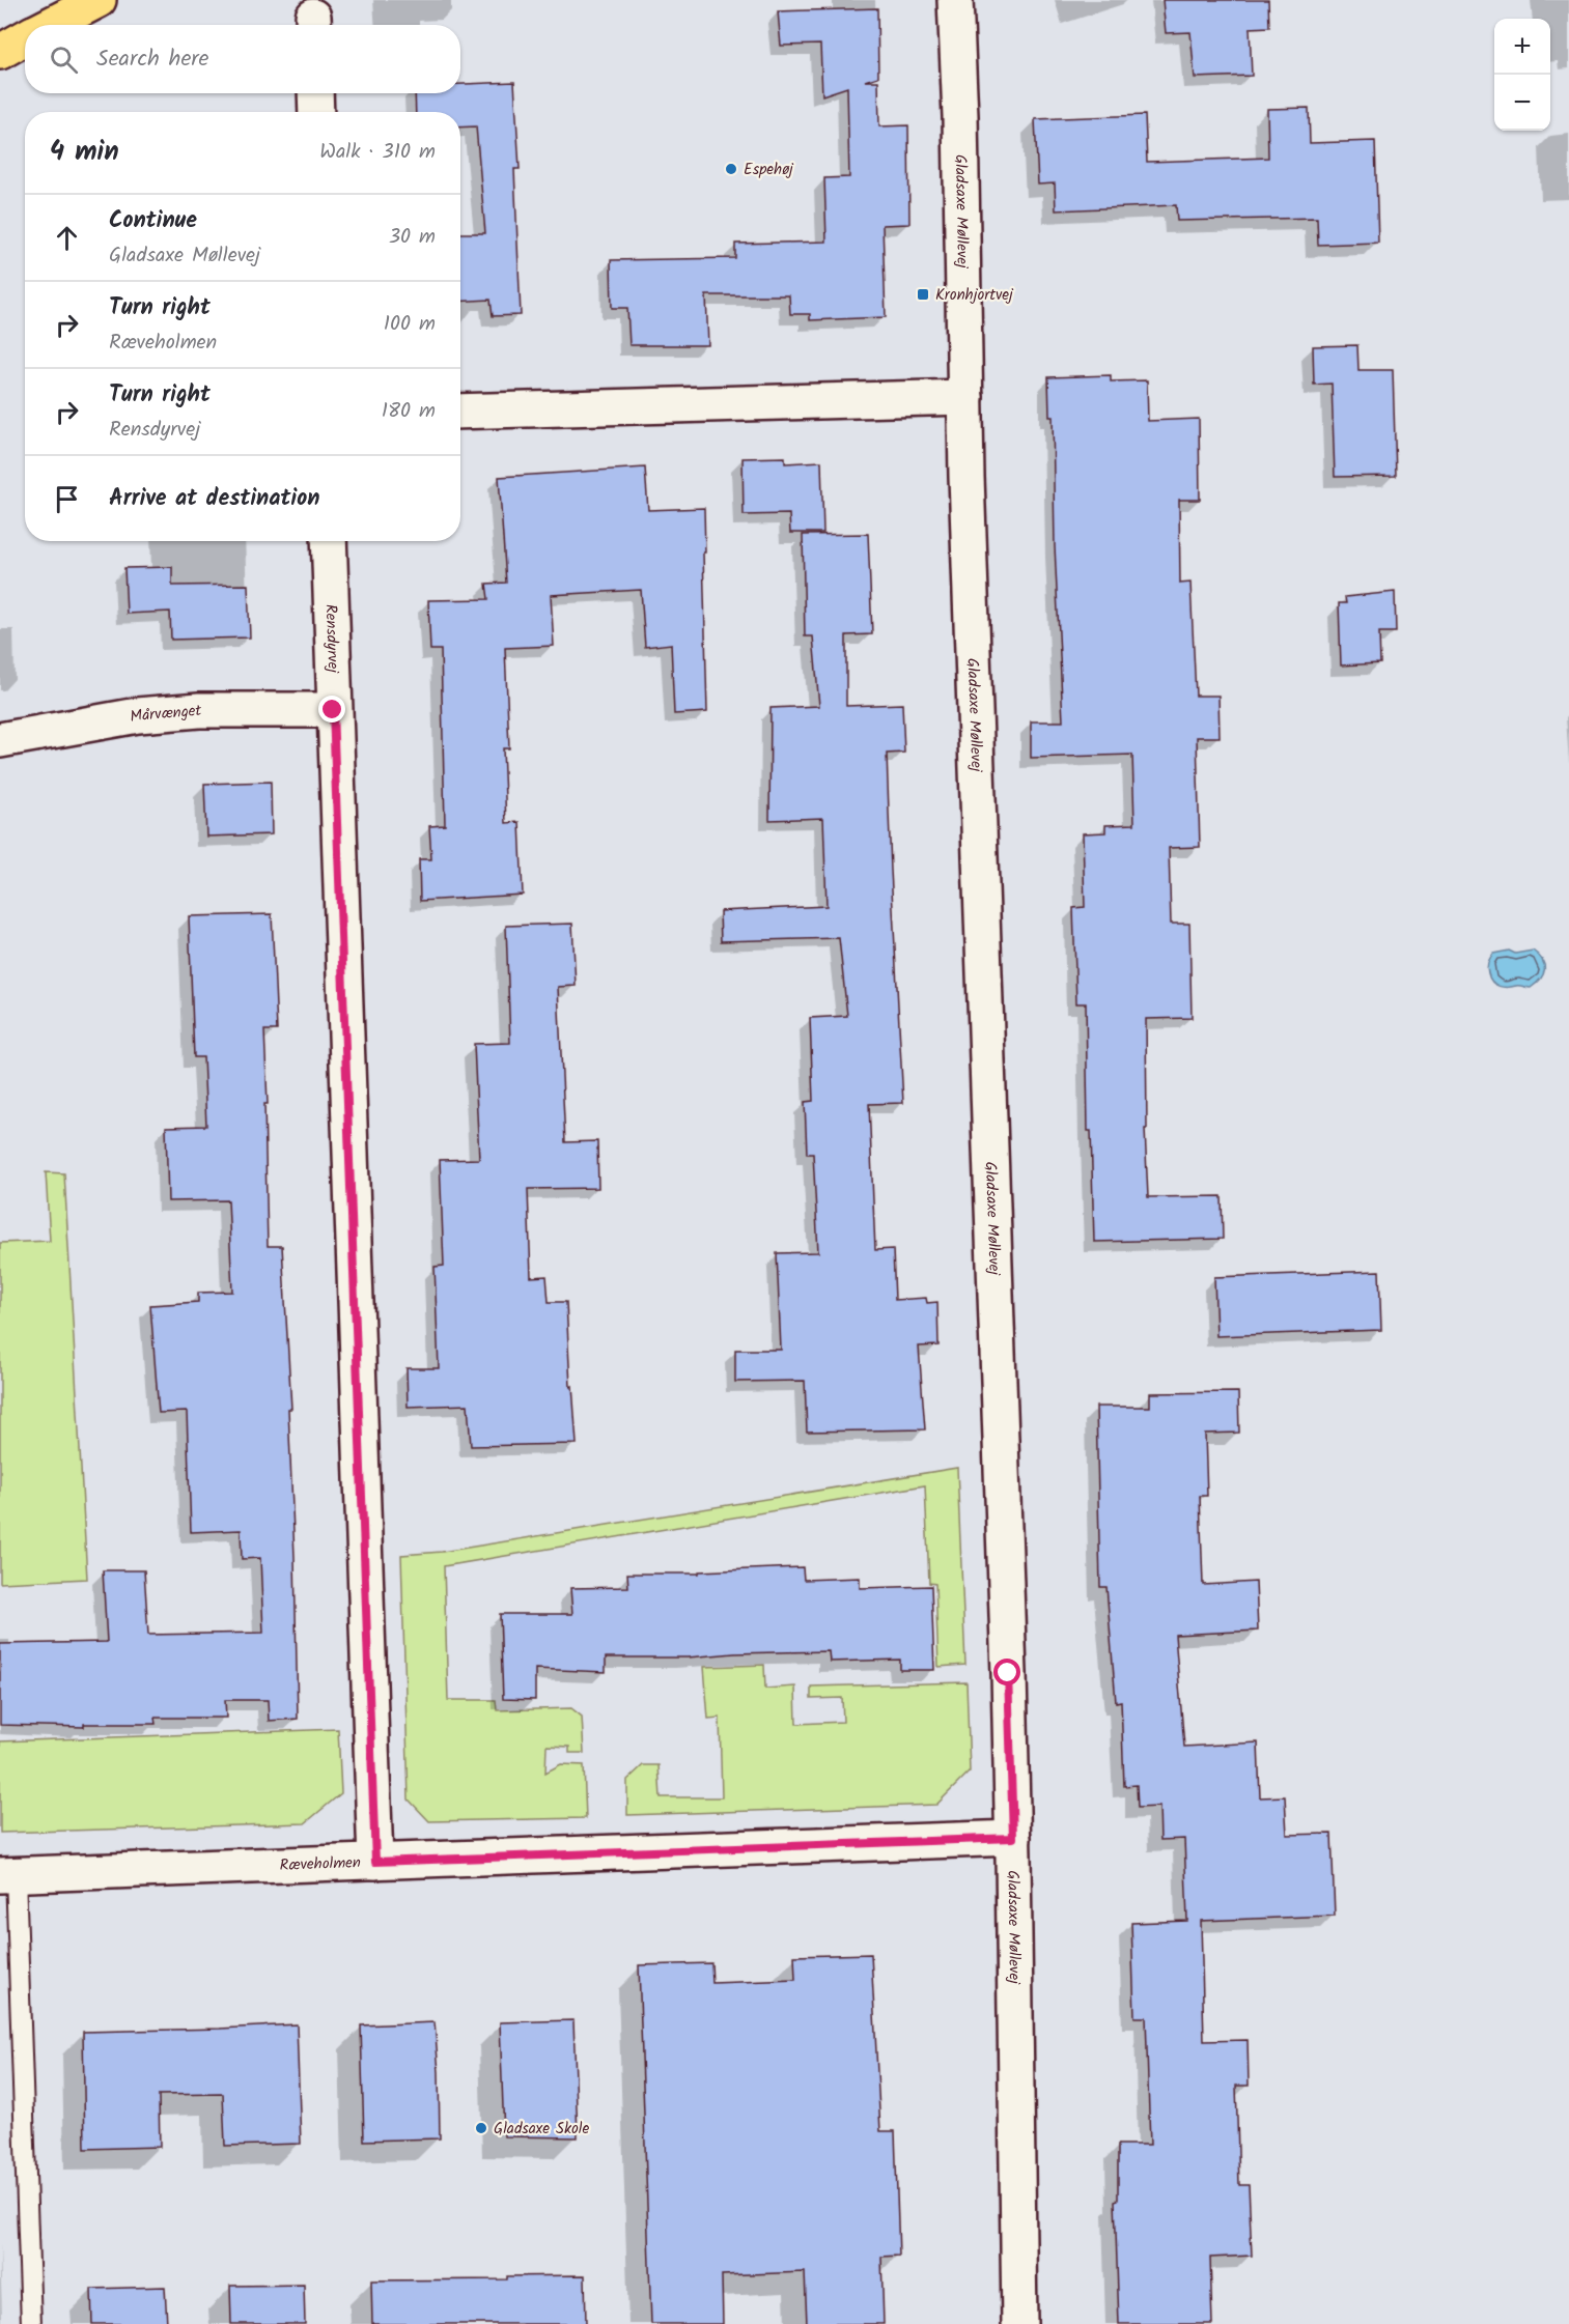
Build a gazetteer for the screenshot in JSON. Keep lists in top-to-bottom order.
{
  "streets": {
    "street": [
      "Gladsaxe Møllevej",
      "Rensdyrvej",
      "Mårvænget",
      "Ræveholmen"
    ]
  },
  "crossings": [
    ["Gladsaxe Møllevej", "Ræveholmen"],
    ["Rensdyrvej", "Mårvænget"],
    ["Rensdyrvej", "Ræveholmen"]
  ],
  "places": {
    "other": ["Espehøj", "Gladsaxe Skole"],
    "transit": ["Kronhjortvej"]
  },
  "page": {
    "map_buttons": ["+", "−"],
    "search": "Search here",
    "heading": ["4 min", "Walk · 310 m"],
    "list": [
      ["Continue", "Gladsaxe Møllevej", "30 m"],
      ["Turn right", "Ræveholmen", "100 m"],
      ["Turn right", "Rensdyrvej", "180 m"],
      "Arrive at destination"
    ]
  }
}
